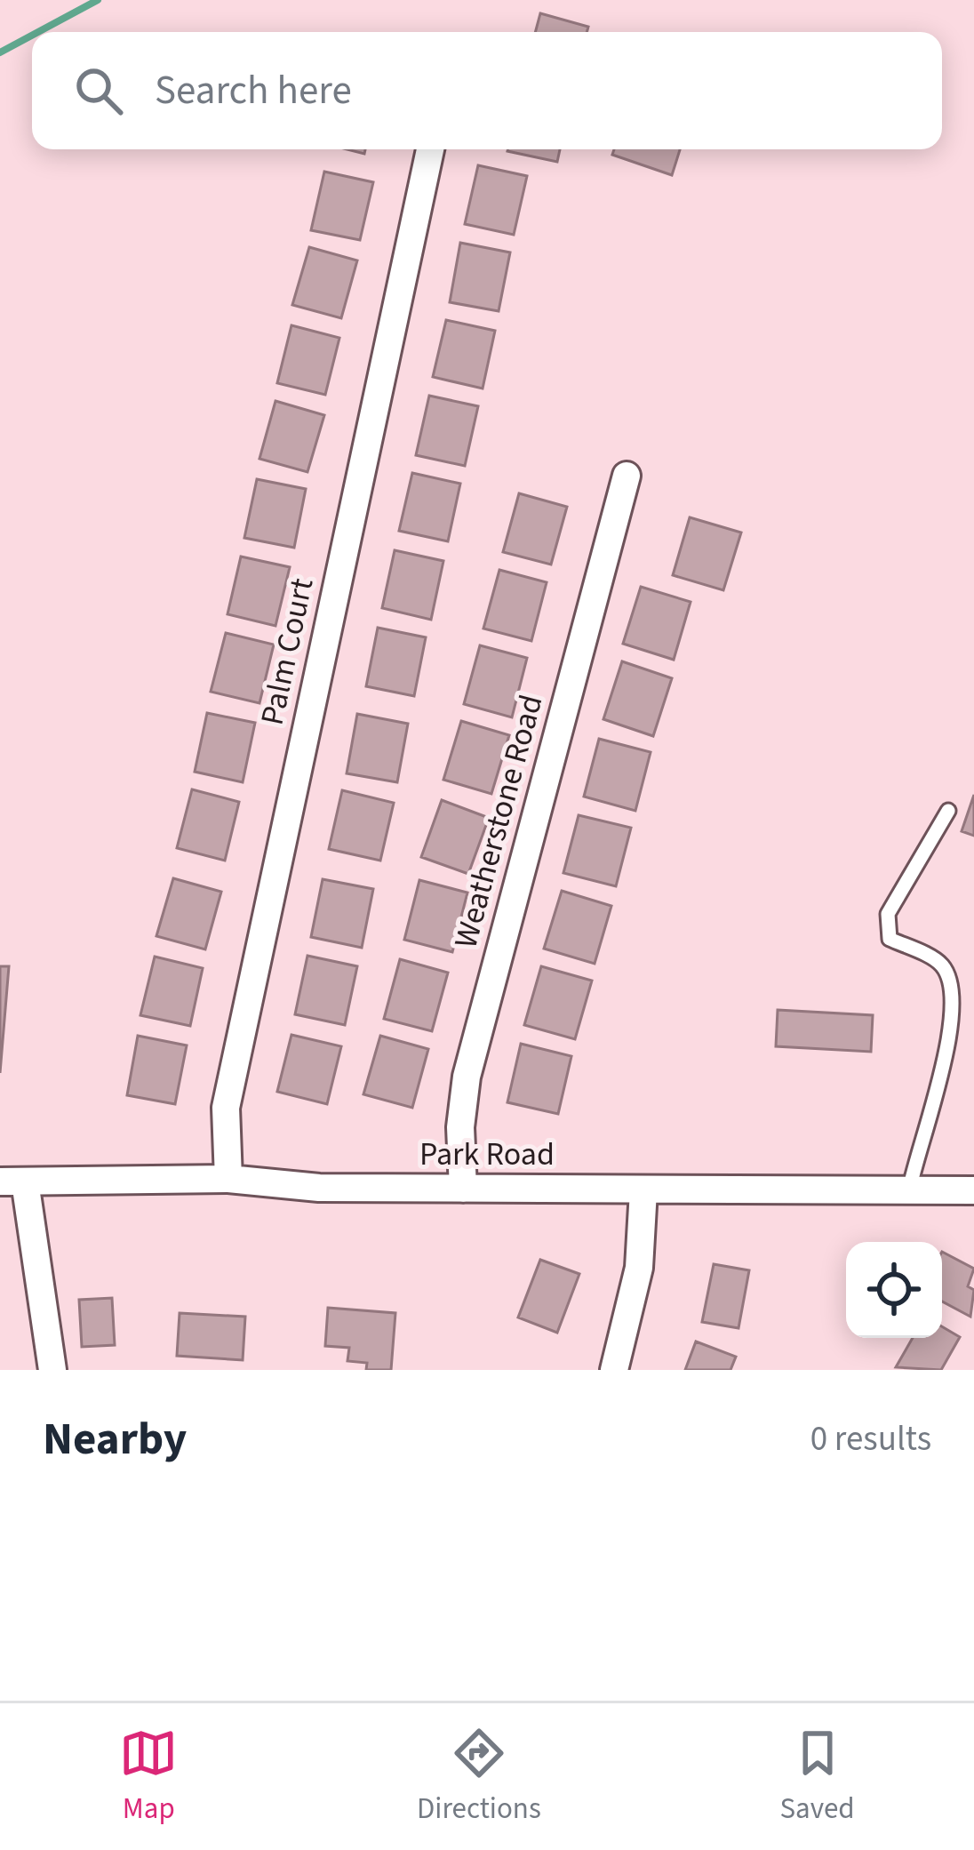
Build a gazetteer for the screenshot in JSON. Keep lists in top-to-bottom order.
{
  "streets": {
    "street": ["Palm Court", "Weatherstone Road", "Park Road"]
  },
  "crossings": [
    ["Palm Court", "Park Road"],
    ["Weatherstone Road", "Park Road"]
  ],
  "page": {
    "search": "Search here",
    "heading": ["Nearby", "0 results"],
    "nav": ["Map", "Directions", "Saved"]
  }
}
